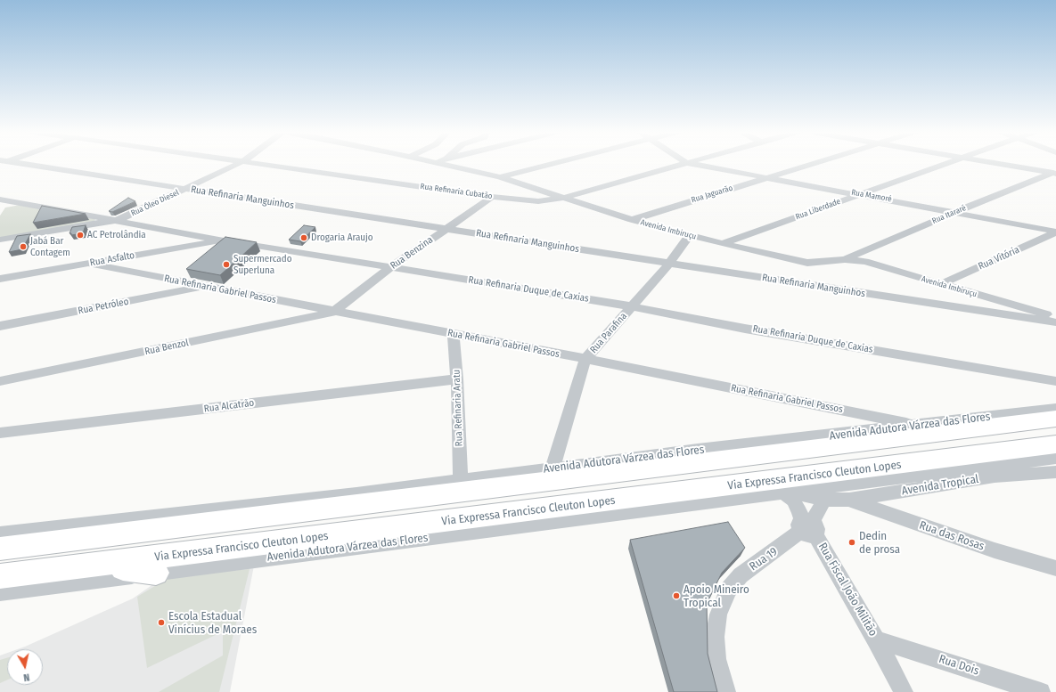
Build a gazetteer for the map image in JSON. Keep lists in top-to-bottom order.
{
  "streets": {
    "highway": ["Via Expressa Francisco Cleuton Lopes"],
    "street": [
      "Rua Refinaria Cubatão",
      "Rua Jaguarão",
      "Rua Mamoré",
      "Rua Refinaria Manguinhos",
      "Rua Óleo Diesel",
      "Rua Liberdade",
      "Rua Itararé",
      "Avenida Imbiruçu",
      "Rua Benzina",
      "Rua Vitória",
      "Rua Asfalto",
      "Rua Refinaria Gabriel Passos",
      "Rua Refinaria Duque de Caxias",
      "Rua Petróleo",
      "Rua Parafina",
      "Rua Benzol",
      "Rua Alcatrão",
      "Rua Refinaria Aratu",
      "Avenida Adutora Várzea das Flores",
      "Avenida Tropical",
      "Rua das Rosas",
      "Rua 19",
      "Rua Fiscal João Militão",
      "Rua Dois"
    ]
  },
  "crossings": [
    ["Rua Refinaria Cubatão", "Avenida Imbiruçu"],
    ["Rua Refinaria Cubatão", "Rua Benzina"],
    ["Rua Jaguarão", "Rua Mamoré"],
    ["Rua Jaguarão", "Avenida Imbiruçu"],
    ["Rua Mamoré", "Rua Liberdade"],
    ["Rua Mamoré", "Rua Itararé"],
    ["Rua Mamoré", "Rua Vitória"],
    ["Rua Refinaria Manguinhos", "Rua Óleo Diesel"],
    ["Rua Refinaria Manguinhos", "Rua Benzina"],
    ["Rua Refinaria Manguinhos", "Rua Parafina"],
    ["Rua Óleo Diesel", "Rua Refinaria Duque de Caxias"],
    ["Rua Liberdade", "Avenida Imbiruçu"],
    ["Rua Itararé", "Avenida Imbiruçu"],
    ["Avenida Imbiruçu", "Rua Vitória"],
    ["Avenida Imbiruçu", "Rua Parafina"],
    ["Rua Benzina", "Rua Refinaria Gabriel Passos"],
    ["Rua Benzina", "Rua Refinaria Duque de Caxias"],
    ["Rua Benzina", "Rua Benzol"],
    ["Rua Asfalto", "Rua Refinaria Gabriel Passos"],
    ["Rua Asfalto", "Rua Refinaria Duque de Caxias"],
    ["Rua Refinaria Gabriel Passos", "Rua Petróleo"],
    ["Rua Refinaria Gabriel Passos", "Rua Parafina"],
    ["Rua Refinaria Gabriel Passos", "Rua Benzol"],
    ["Rua Refinaria Gabriel Passos", "Rua Refinaria Aratu"],
    ["Rua Refinaria Gabriel Passos", "Avenida Adutora Várzea das Flores"],
    ["Rua Refinaria Duque de Caxias", "Rua Parafina"],
    ["Rua Parafina", "Avenida Adutora Várzea das Flores"],
    ["Rua Alcatrão", "Rua Refinaria Aratu"],
    ["Rua Refinaria Aratu", "Avenida Adutora Várzea das Flores"],
    ["Avenida Adutora Várzea das Flores", "Rua Fiscal João Militão"],
    ["Avenida Tropical", "Rua das Rosas"],
    ["Rua 19", "Rua Fiscal João Militão"],
    ["Rua Fiscal João Militão", "Rua Dois"]
  ],
  "places": [
    "AC Petrolândia",
    "Drogaria Araujo",
    "Jabá Bar Contagem",
    "Supermercado Superluna",
    "Dedin de prosa",
    "Apoio Mineiro Tropical",
    "Escola Estadual Vinícius de Moraes"
  ],
  "north": "bottom"
}
